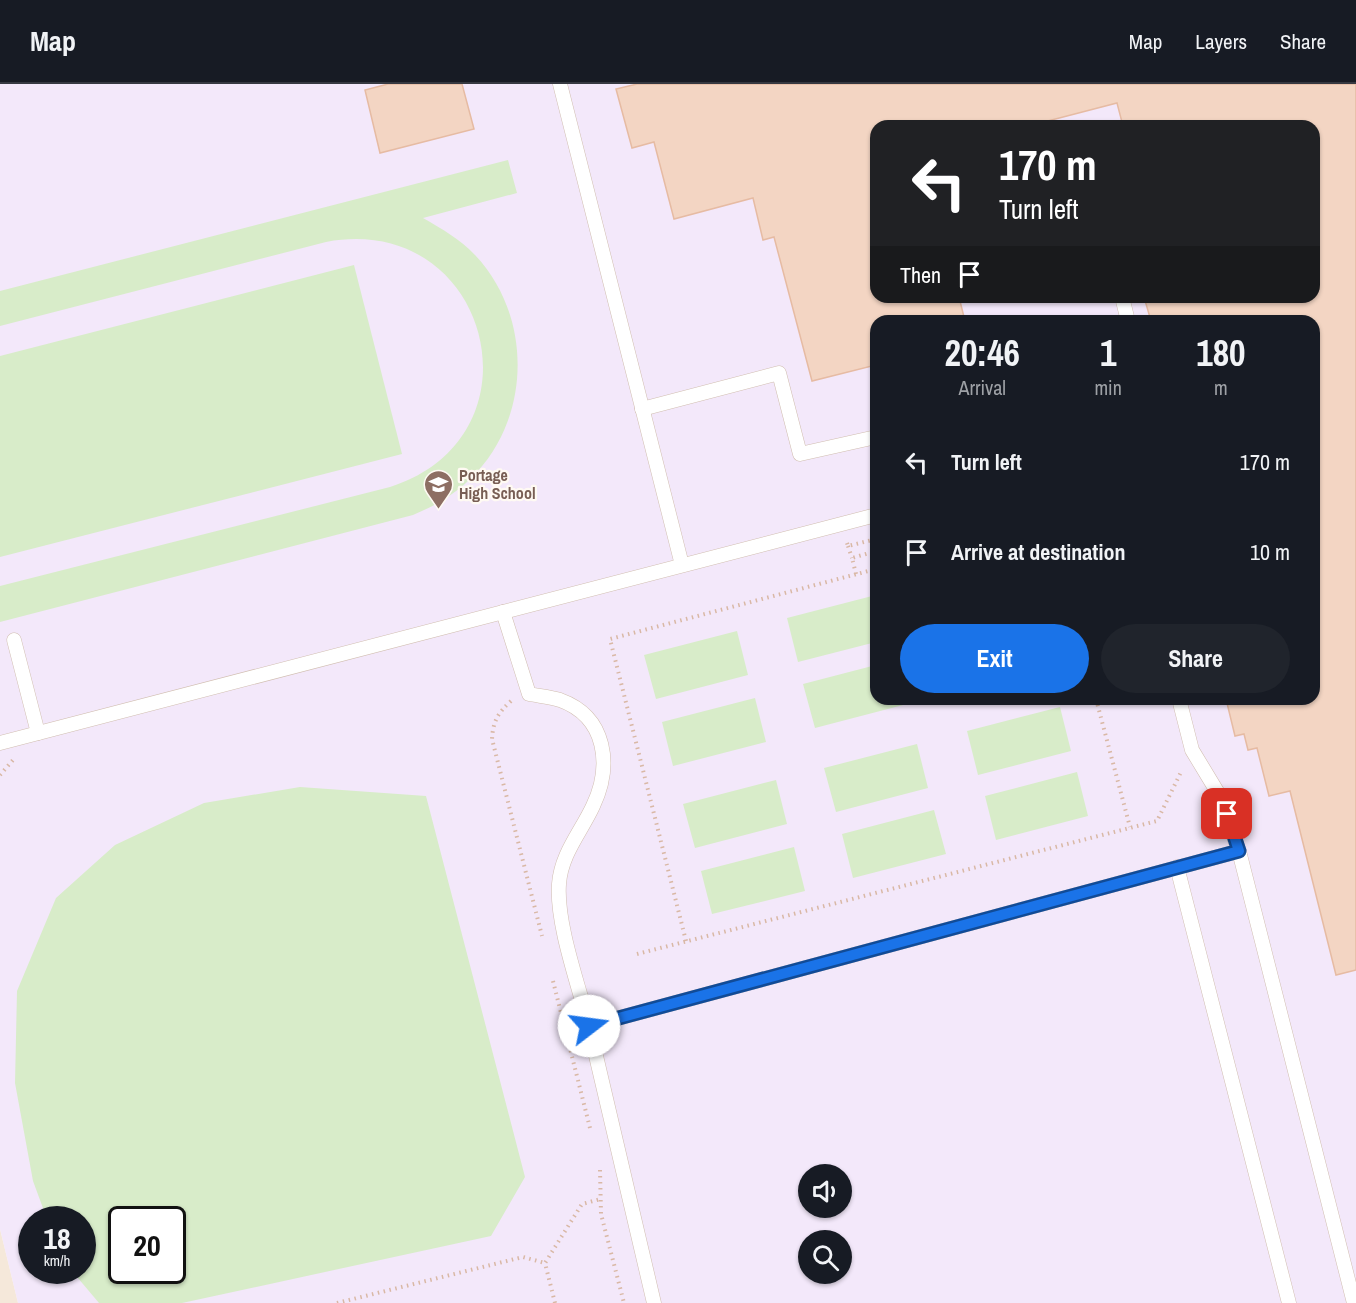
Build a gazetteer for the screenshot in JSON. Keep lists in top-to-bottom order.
{
  "places": {
    "school or university": ["Portage High School"]
  },
  "page": {
    "header": "Map",
    "nav": ["Map", "Layers", "Share"],
    "turn": ["170 m", "Turn left"],
    "then": "Then",
    "eta": [
      "20:46",
      "Arrival",
      "1",
      "min",
      "180",
      "m"
    ],
    "list": [
      {
        "name": "Turn left",
        "value": "170 m"
      },
      {
        "name": "Arrive at destination",
        "value": "10 m"
      }
    ],
    "buttons": ["Exit", "Share"],
    "speed": "18 km/h",
    "limit": "20"
  }
}
